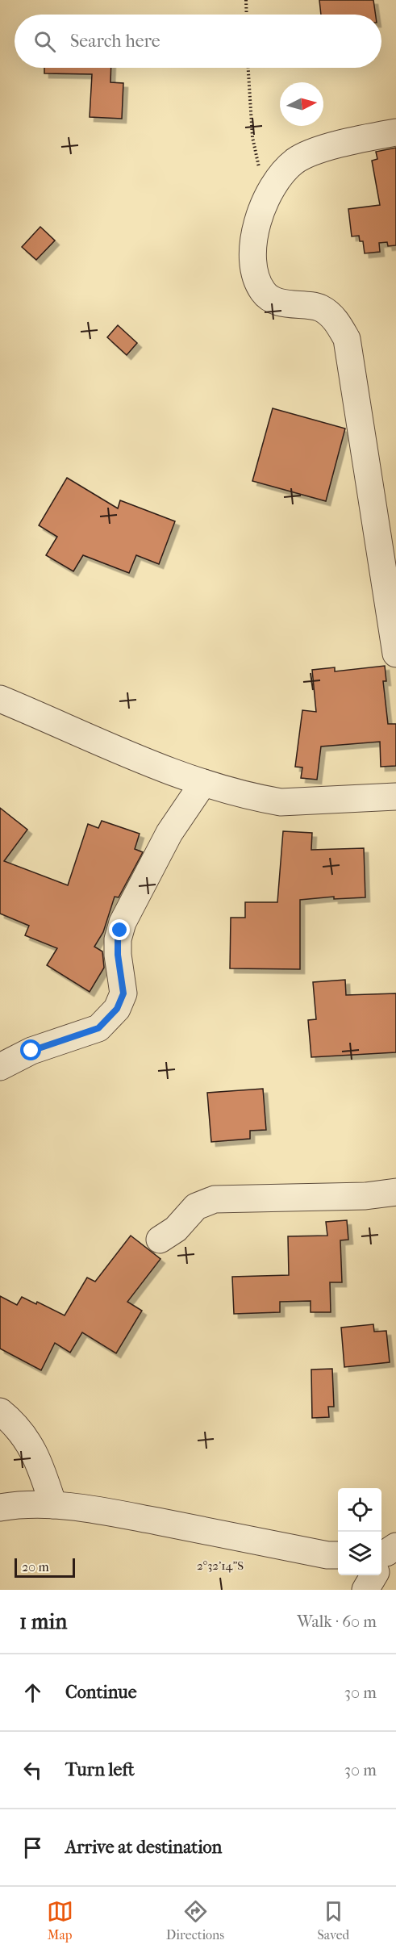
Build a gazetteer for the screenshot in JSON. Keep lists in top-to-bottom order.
{
  "scale_bar": "20 m",
  "north": "right",
  "page": {
    "search": "Search here",
    "scale": "20 m",
    "heading": ["1 min", "Walk · 60 m"],
    "list": [
      ["Continue", "30 m"],
      ["Turn left", "30 m"],
      "Arrive at destination"
    ],
    "nav": ["Map", "Directions", "Saved"]
  },
  "coordinates": ["2°32'14\"S"]
}
